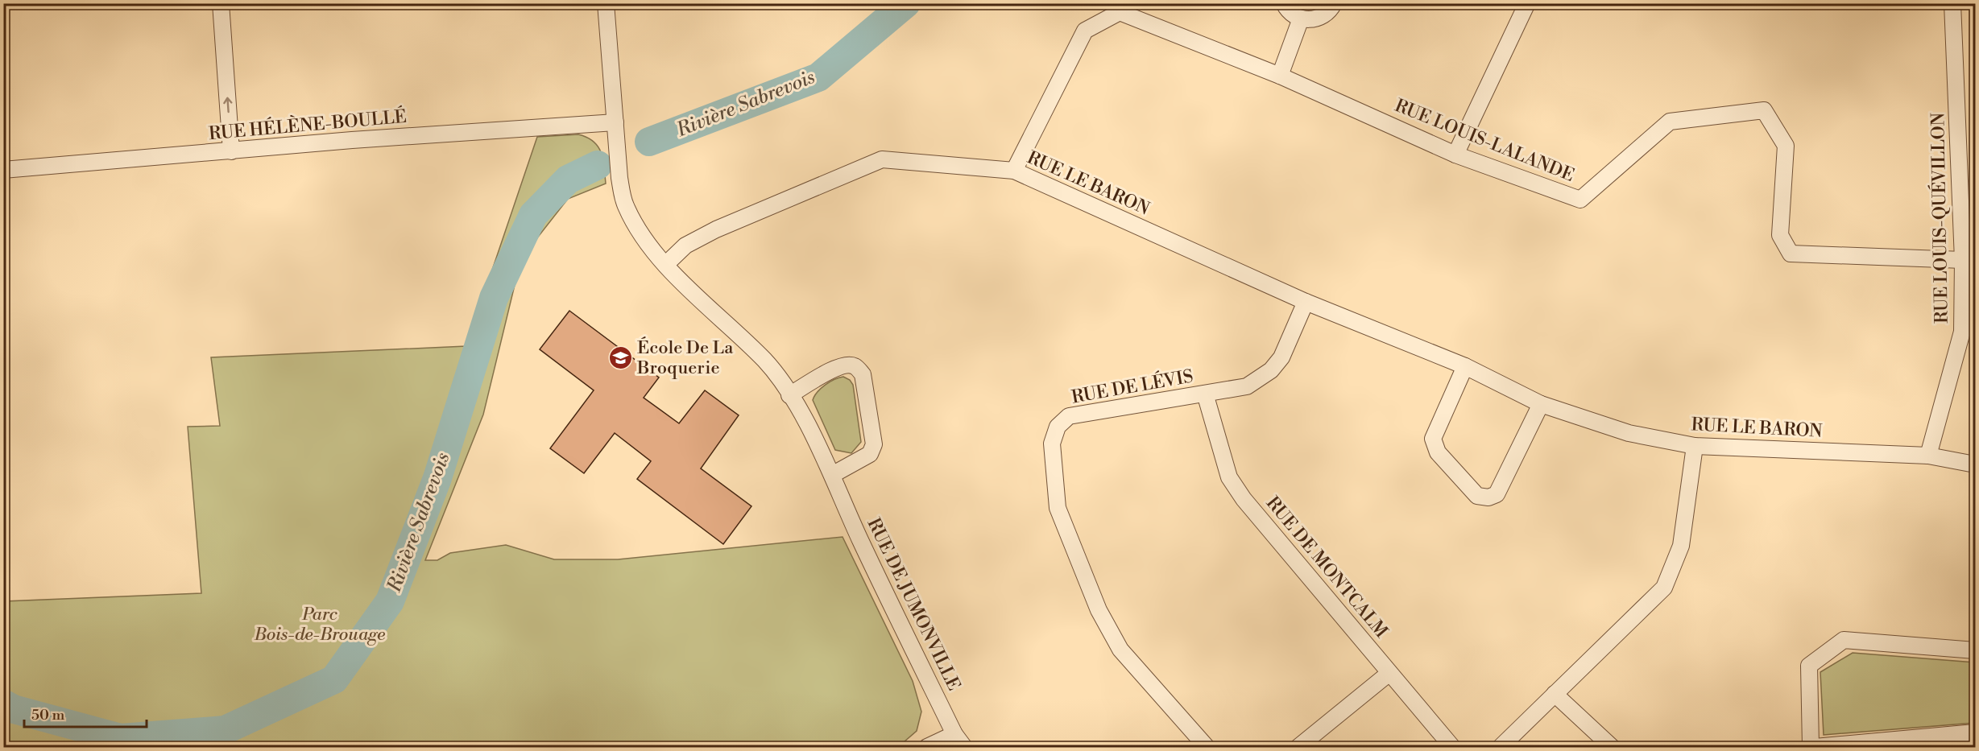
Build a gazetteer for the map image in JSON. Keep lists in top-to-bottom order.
{
  "streets": {
    "street": [
      "RUE HÉLÈNE-BOULLÉ",
      "RUE LOUIS-LALANDE",
      "RUE LE BARON",
      "RUE LOUIS-QUÉVILLON",
      "RUE DE LÉVIS",
      "RUE DE MONTCALM",
      "RUE DE JUMONVILLE"
    ]
  },
  "crossings": [
    ["RUE HÉLÈNE-BOULLÉ", "RUE DE JUMONVILLE"],
    ["RUE LOUIS-LALANDE", "RUE LE BARON"],
    ["RUE LOUIS-LALANDE", "RUE LOUIS-QUÉVILLON"],
    ["RUE LE BARON", "RUE LOUIS-QUÉVILLON"],
    ["RUE LE BARON", "RUE DE LÉVIS"],
    ["RUE LE BARON", "RUE DE JUMONVILLE"],
    ["RUE DE LÉVIS", "RUE DE MONTCALM"]
  ],
  "water": ["Rivière Sabrevois"],
  "parks": ["Parc Bois-de-Brouage"],
  "places": {
    "school or university": ["École De La Broquerie"]
  },
  "scale_bar": "50 m"
}
